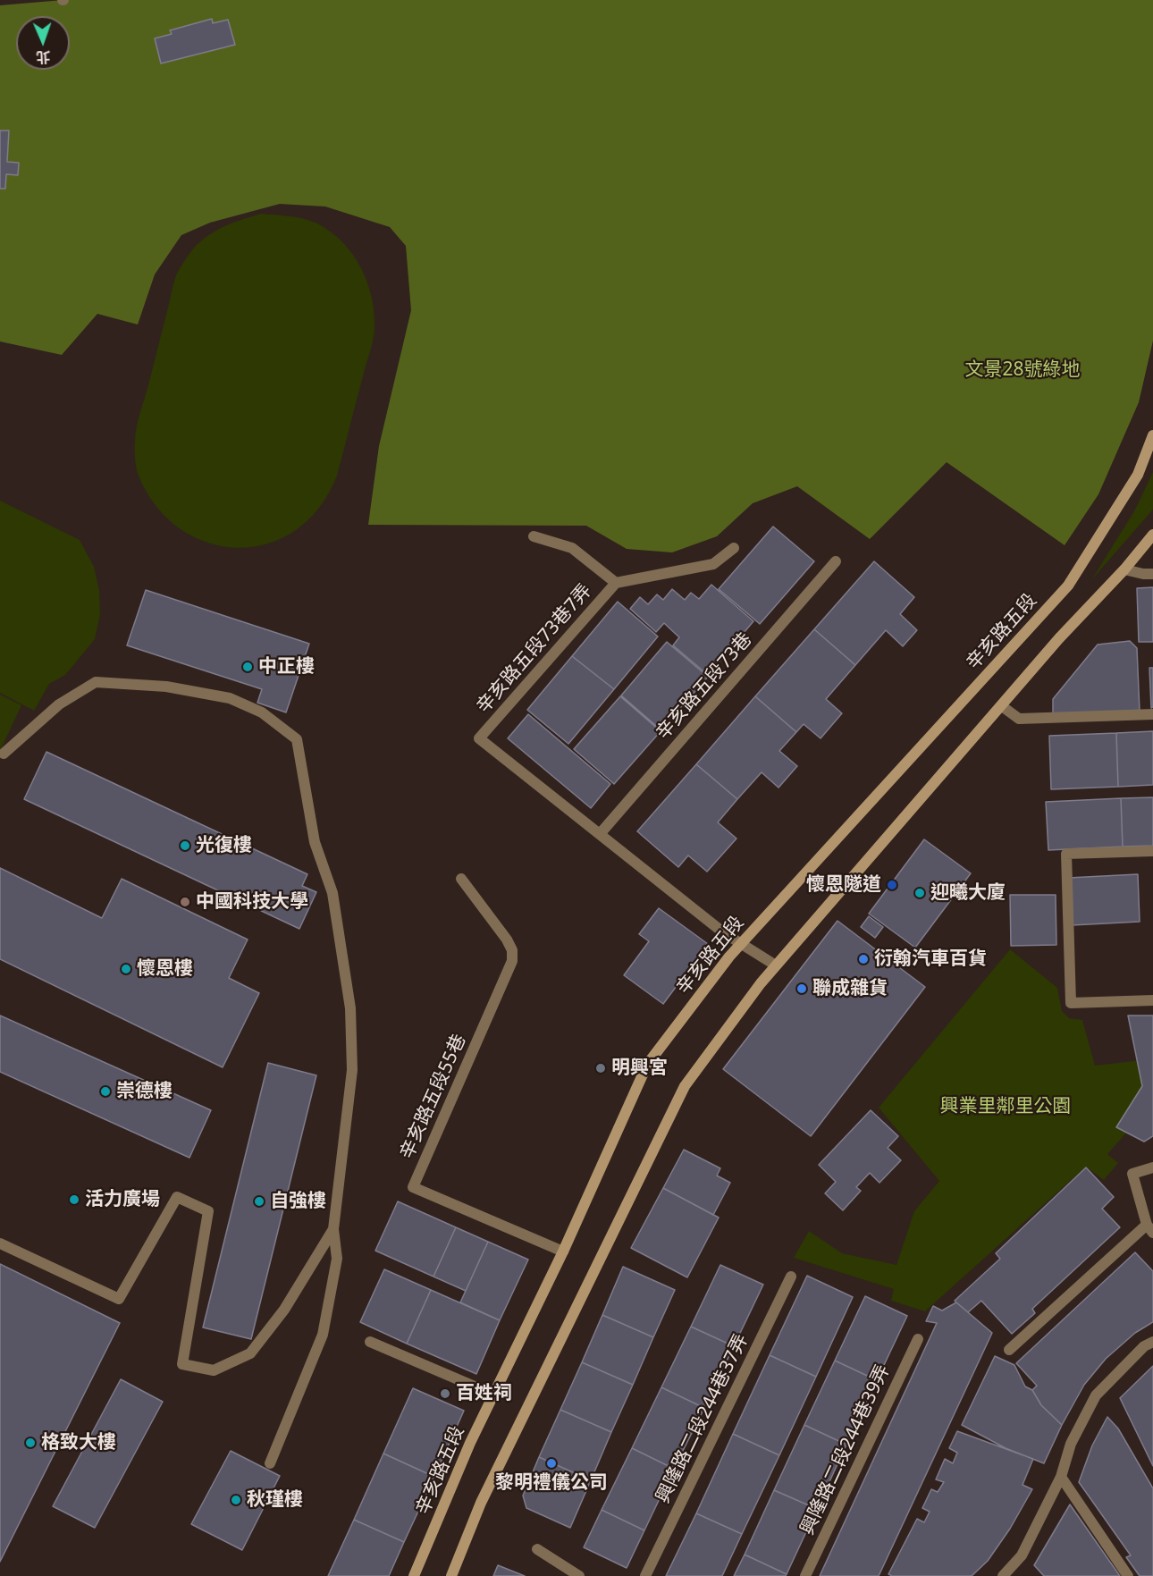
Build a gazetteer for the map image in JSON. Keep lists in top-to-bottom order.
{
  "streets": {
    "main road": ["辛亥路五段"],
    "street": [
      "辛亥路五段73巷7弄",
      "辛亥路五段73巷",
      "辛亥路五段55巷",
      "興隆路二段244巷37弄",
      "興隆路二段244巷39弄"
    ]
  },
  "crossings": [
    ["辛亥路五段", "辛亥路五段55巷"],
    ["辛亥路五段73巷7弄", "辛亥路五段73巷"]
  ],
  "parks": ["文景28號綠地", "興業里鄰里公園"],
  "places": [
    "中正樓",
    "光復樓",
    "懷恩隧道",
    "迎曦大廈",
    "中國科技大學",
    "衍翰汽車百貨",
    "懷恩樓",
    "聯成雜貨",
    "明興宮",
    "崇德樓",
    "活力廣場",
    "自強樓",
    "百姓祠",
    "格致大樓",
    "黎明禮儀公司",
    "秋瑾樓"
  ],
  "north": "bottom"
}
